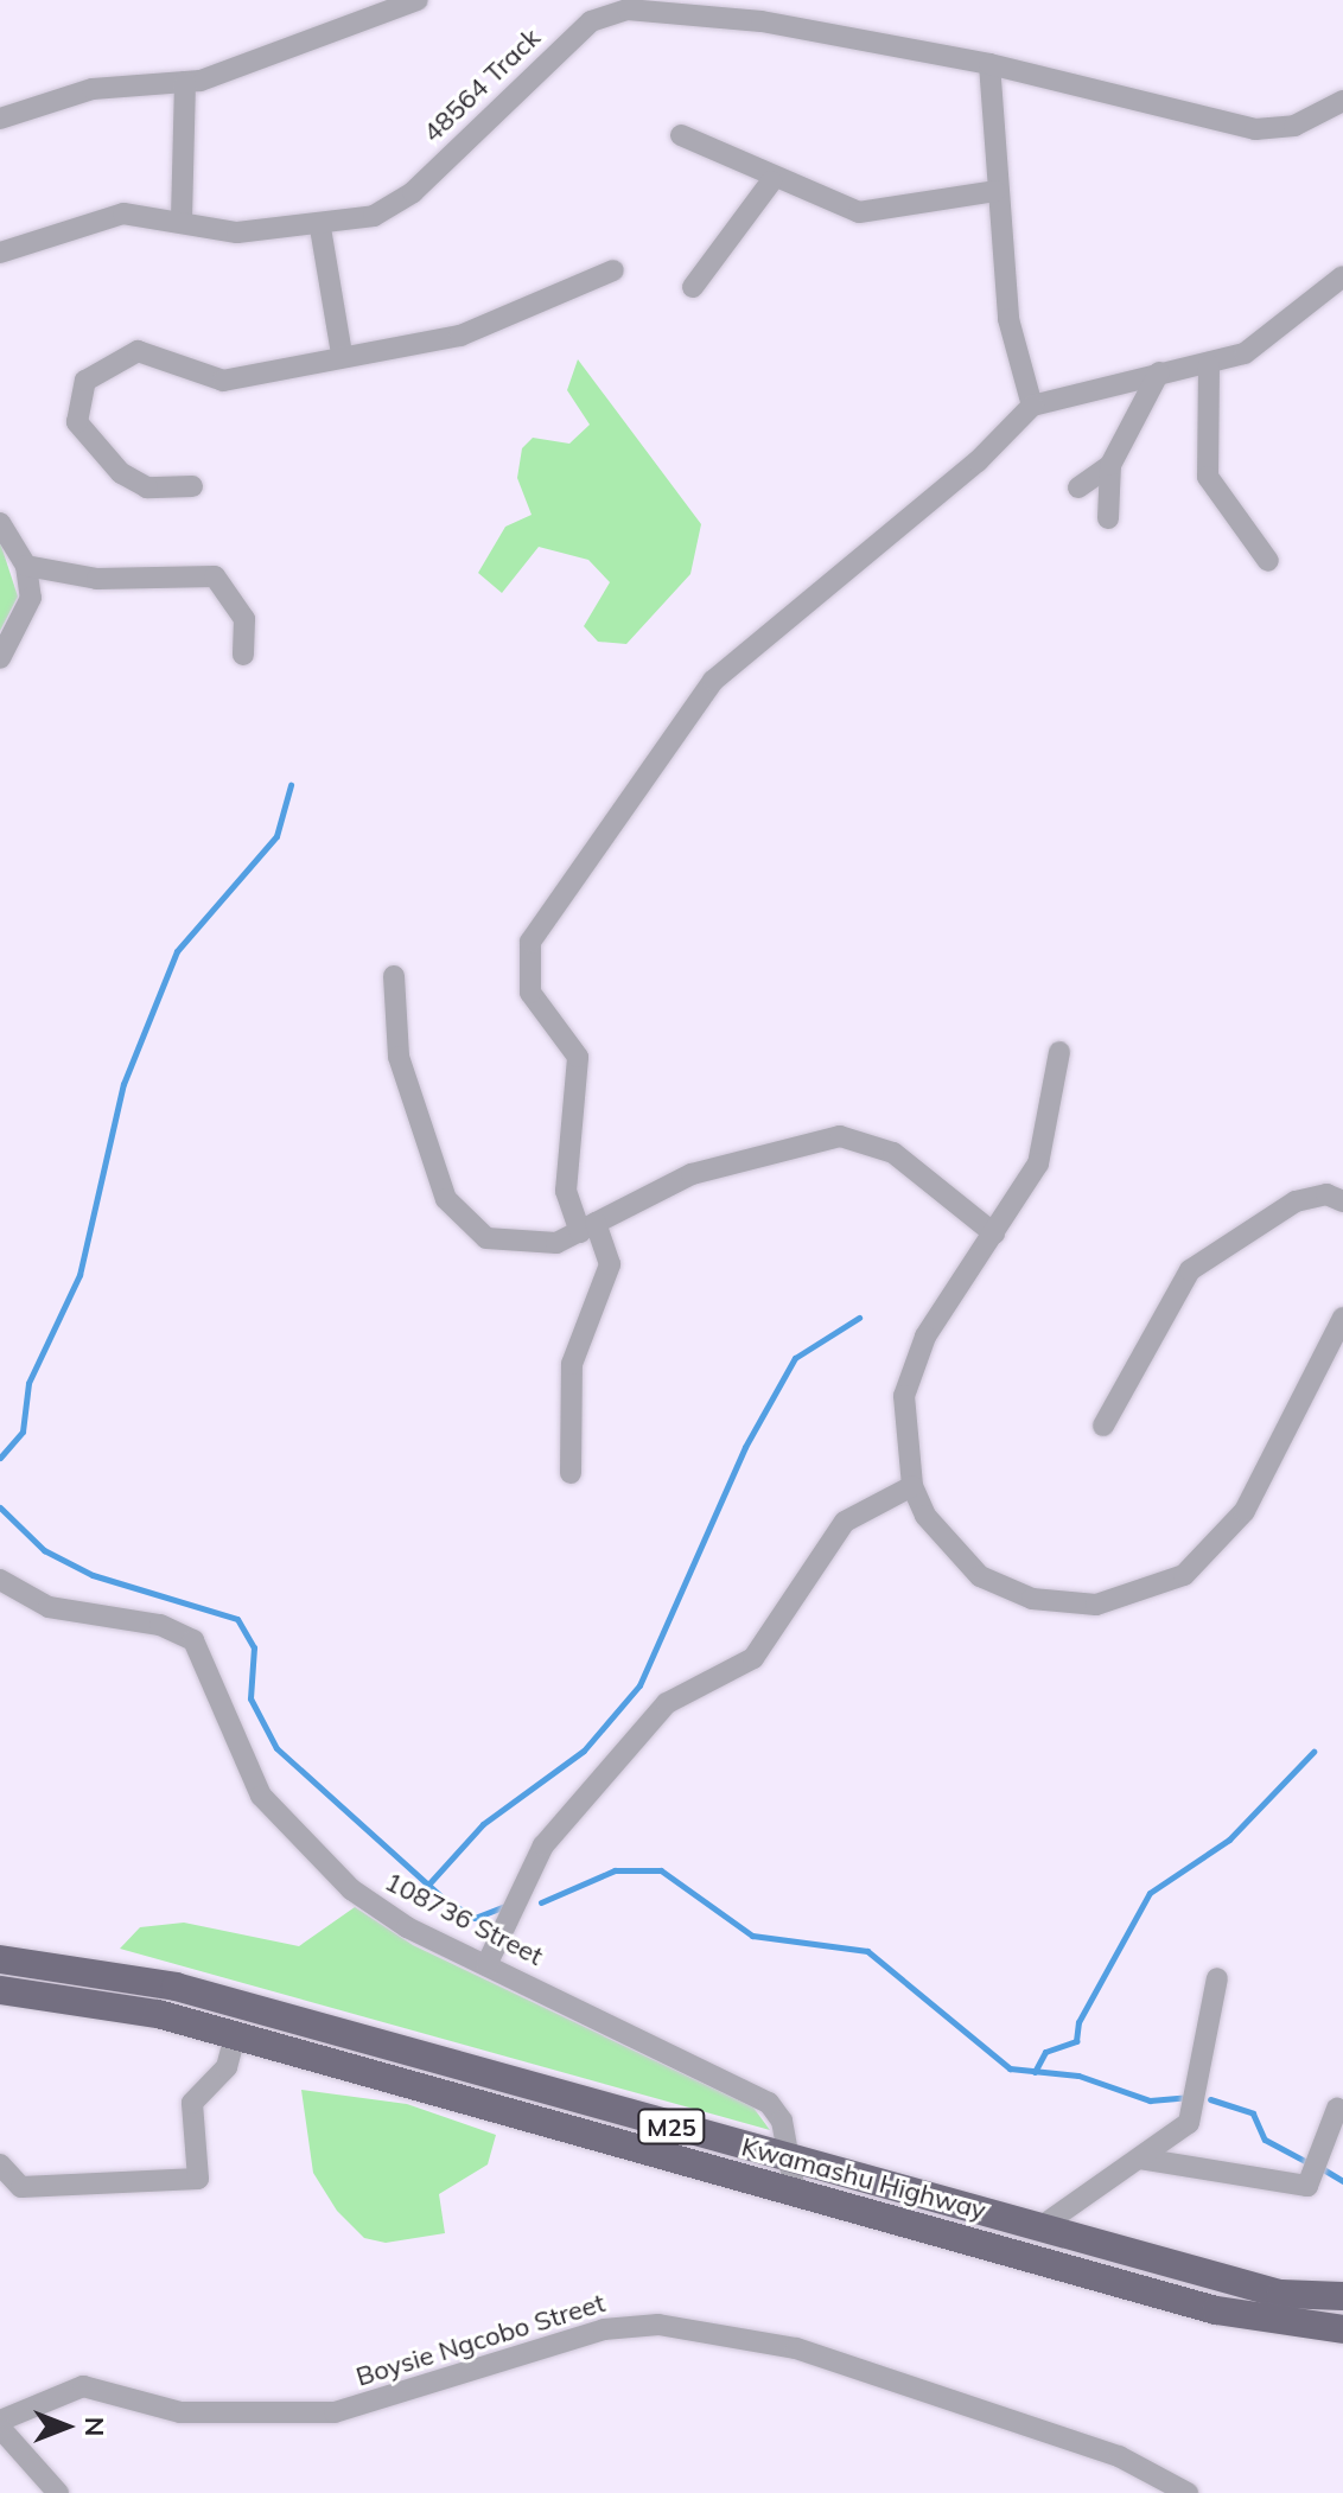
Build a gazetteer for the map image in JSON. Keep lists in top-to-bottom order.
{
  "streets": {
    "main road": ["M25", "Kwamashu Highway"],
    "street": ["48564 Track", "108736 Street", "Boysie Ngcobo Street"]
  },
  "crossings": [
    ["108736 Street", "Kwamashu Highway"]
  ],
  "north": "right"
}
